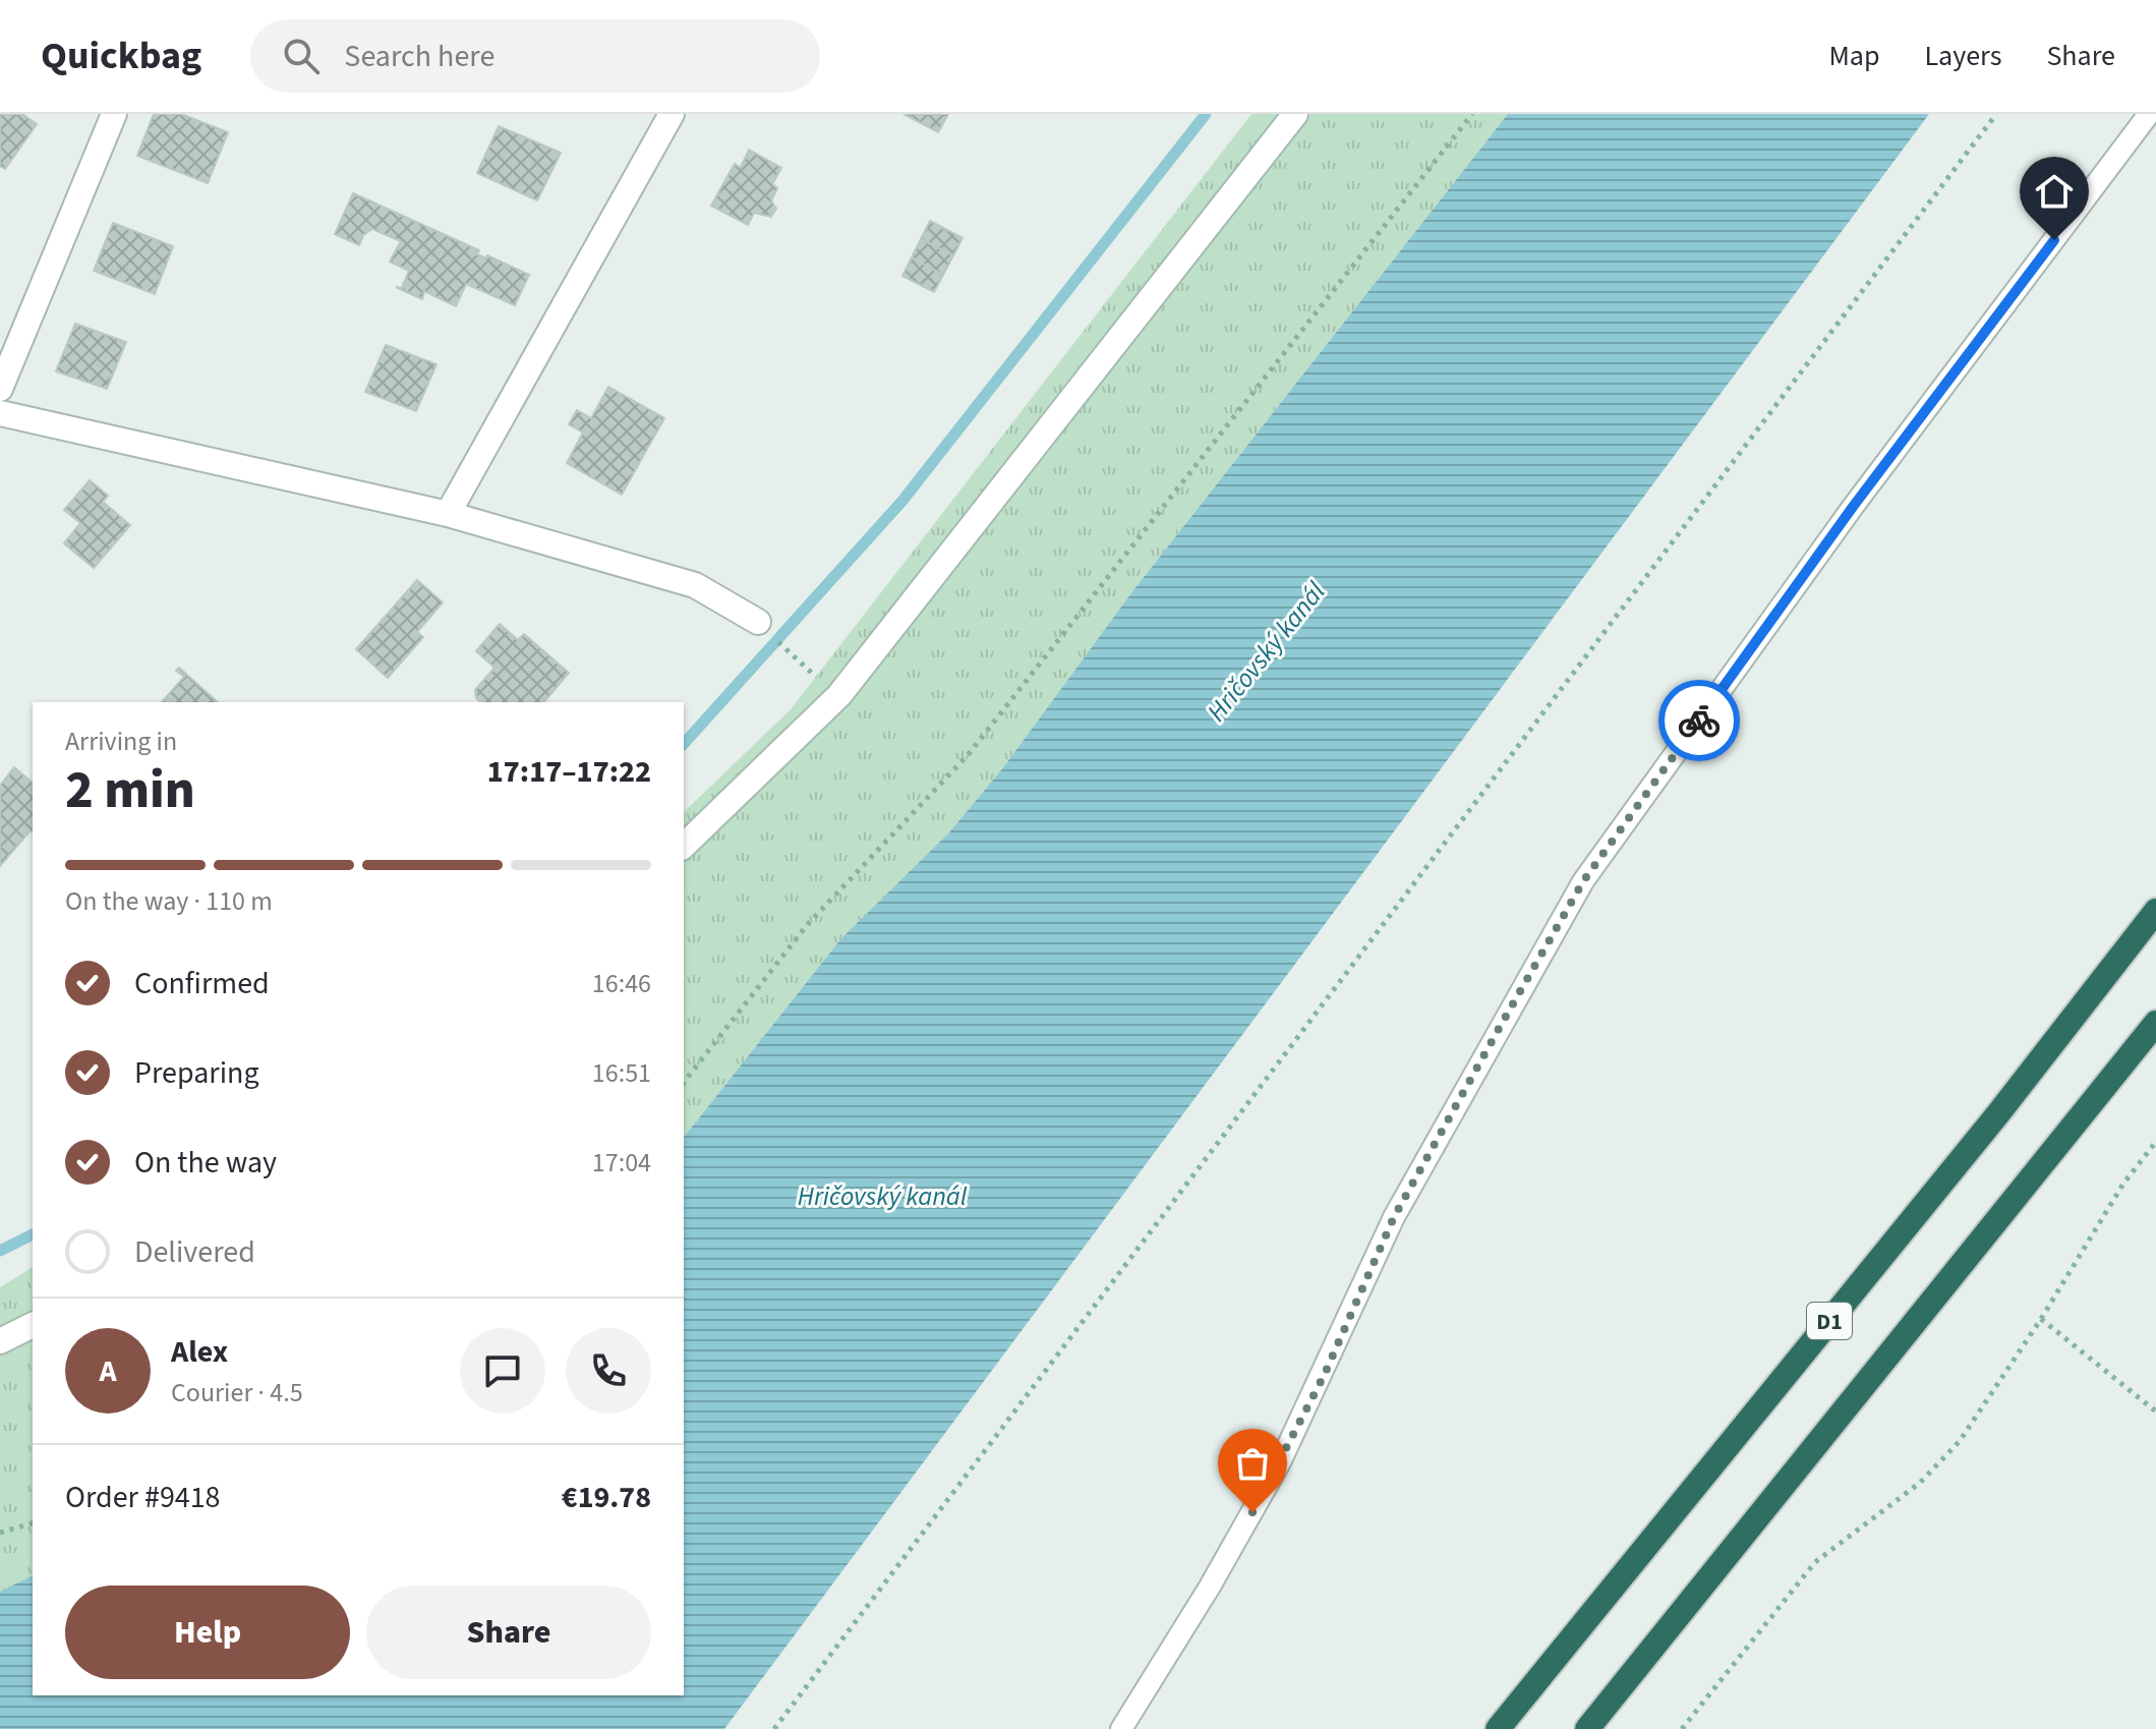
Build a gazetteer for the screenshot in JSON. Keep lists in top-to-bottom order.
{
  "streets": {
    "highway": ["D1"]
  },
  "water": ["Hričovský kanál"],
  "page": {
    "header": "Quickbag",
    "search": "Search here",
    "nav": ["Map", "Layers", "Share"],
    "heading": ["2 min", "Arriving in", "17:17–17:22"],
    "panel": [
      "Alex",
      "Courier · 4.5",
      "Order #9418",
      "€19.78"
    ],
    "bar": "On the way · 110 m",
    "list": [
      ["Confirmed", "16:46"],
      ["Preparing", "16:51"],
      ["On the way", "17:04"],
      "Delivered"
    ],
    "round": "A",
    "buttons": ["Help", "Share"]
  }
}
